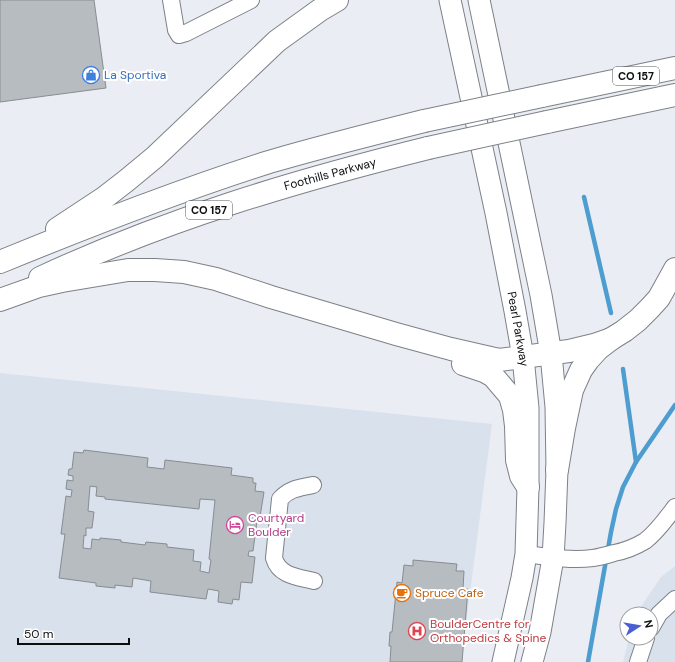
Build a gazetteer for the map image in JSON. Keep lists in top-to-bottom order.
{
  "streets": {
    "highway": ["CO 157", "Foothills Parkway"],
    "main road": ["Pearl Parkway"]
  },
  "places": {
    "shop": ["La Sportiva"],
    "hotel": ["Courtyard Boulder"],
    "cafe": ["Spruce Cafe"],
    "hospital": ["BoulderCentre for Orthopedics & Spine"]
  },
  "scale_bar": "50 m",
  "north": "right"
}
